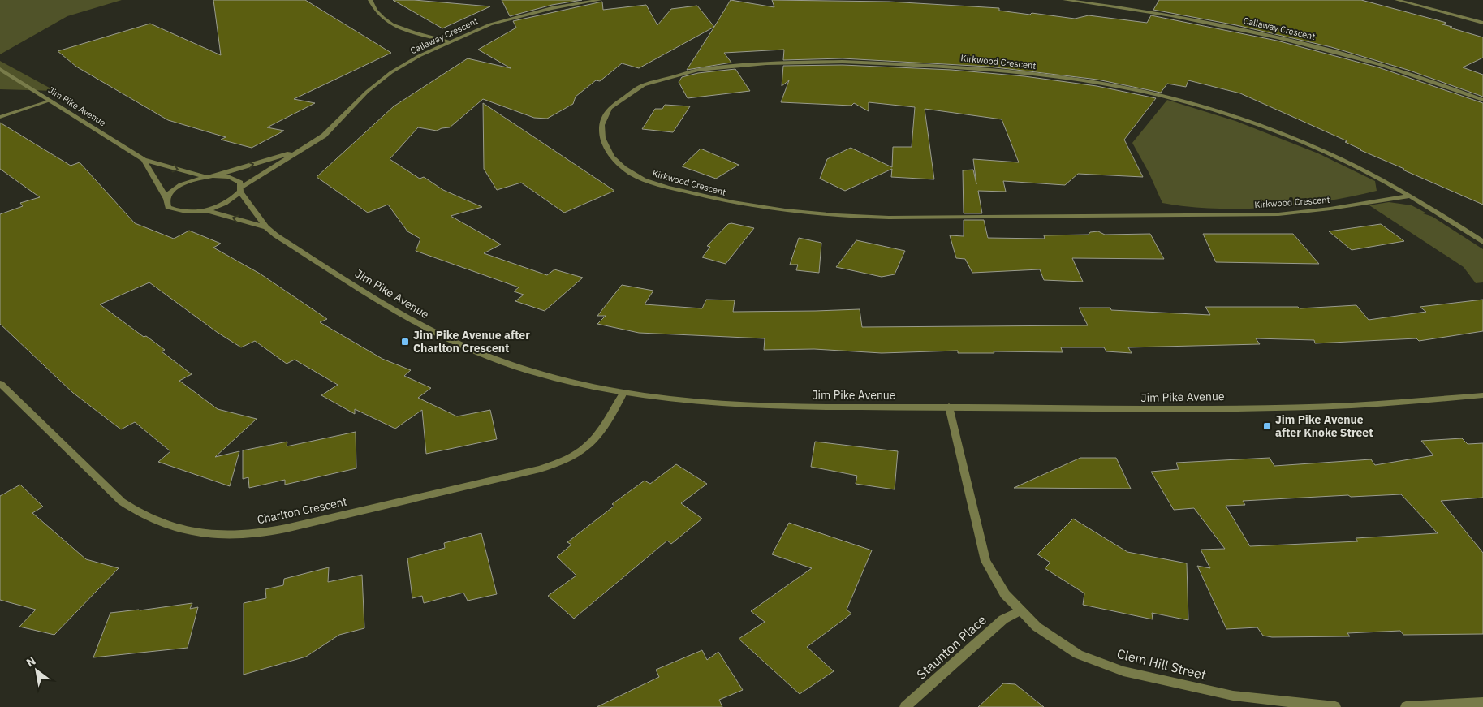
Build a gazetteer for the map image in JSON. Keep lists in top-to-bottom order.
{
  "streets": {
    "street": [
      "Callaway Crescent",
      "Kirkwood Crescent",
      "Jim Pike Avenue",
      "Charlton Crescent",
      "Staunton Place",
      "Clem Hill Street"
    ]
  },
  "crossings": [
    ["Callaway Crescent", "Jim Pike Avenue"],
    ["Jim Pike Avenue", "Charlton Crescent"],
    ["Jim Pike Avenue", "Clem Hill Street"],
    ["Staunton Place", "Clem Hill Street"]
  ],
  "places": {
    "transit": ["Jim Pike Avenue after Charlton Crescent", "Jim Pike Avenue after Knoke Street"]
  },
  "north": "top left"
}
